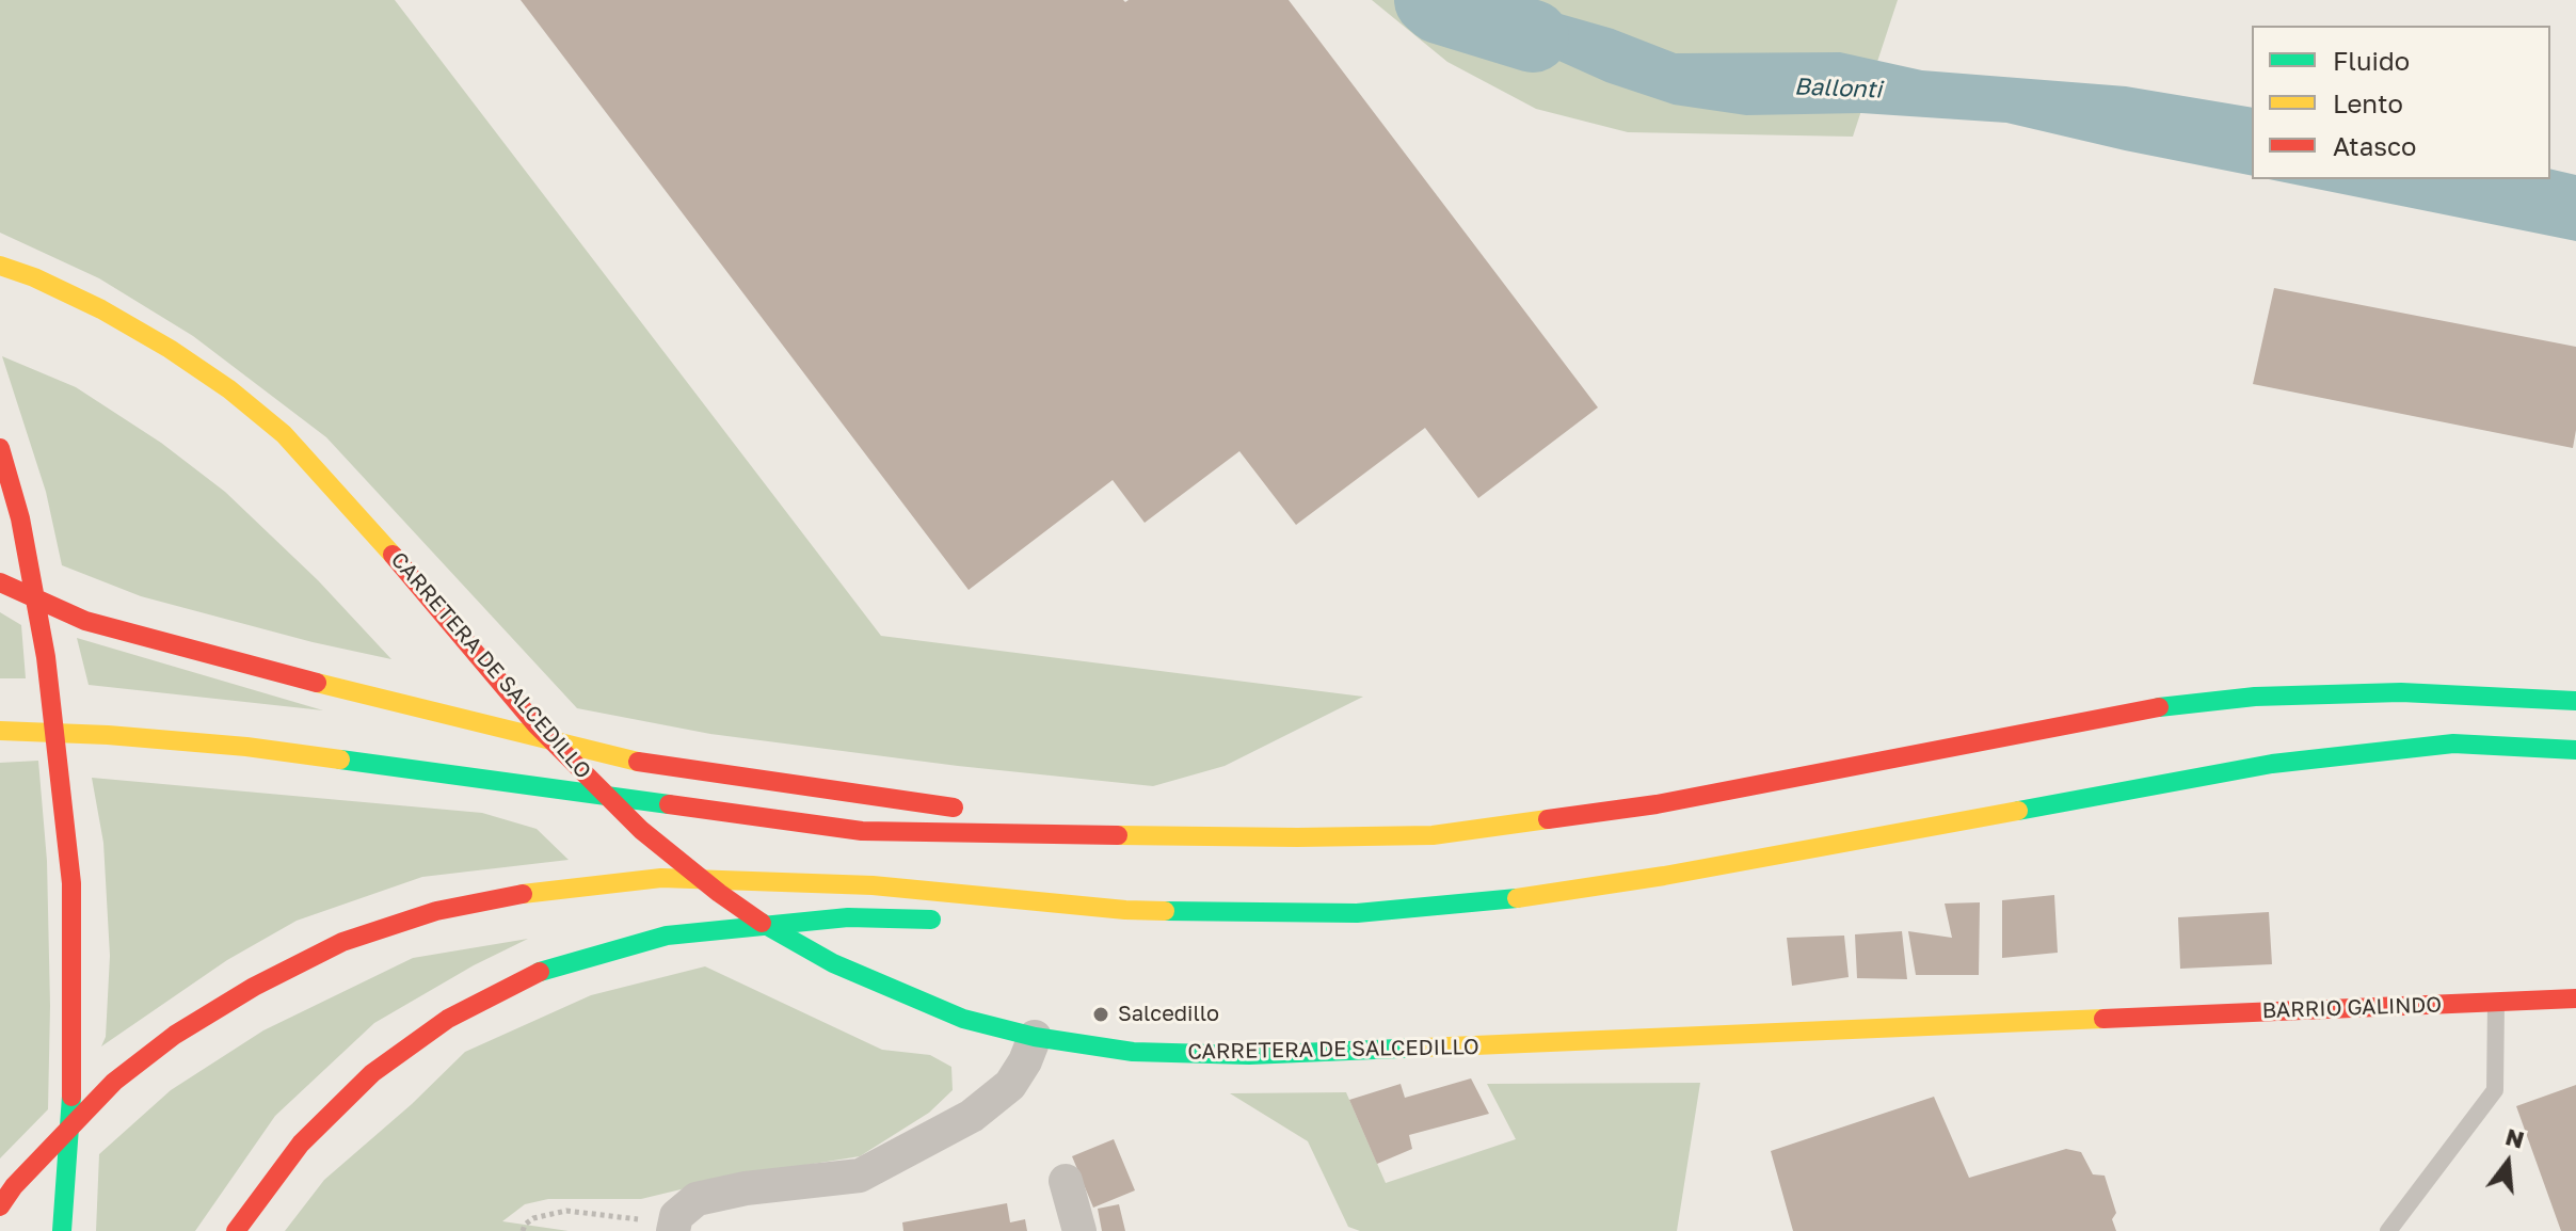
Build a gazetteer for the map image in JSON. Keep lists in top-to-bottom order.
{
  "streets": {
    "main road": ["CARRETERA DE SALCEDILLO", "BARRIO GALINDO"]
  },
  "crossings": [
    ["CARRETERA DE SALCEDILLO", "BARRIO GALINDO"]
  ],
  "water": ["Ballonti"],
  "places": ["Salcedillo"],
  "legend": ["Fluido", "Lento", "Atasco"],
  "north": "top"
}
